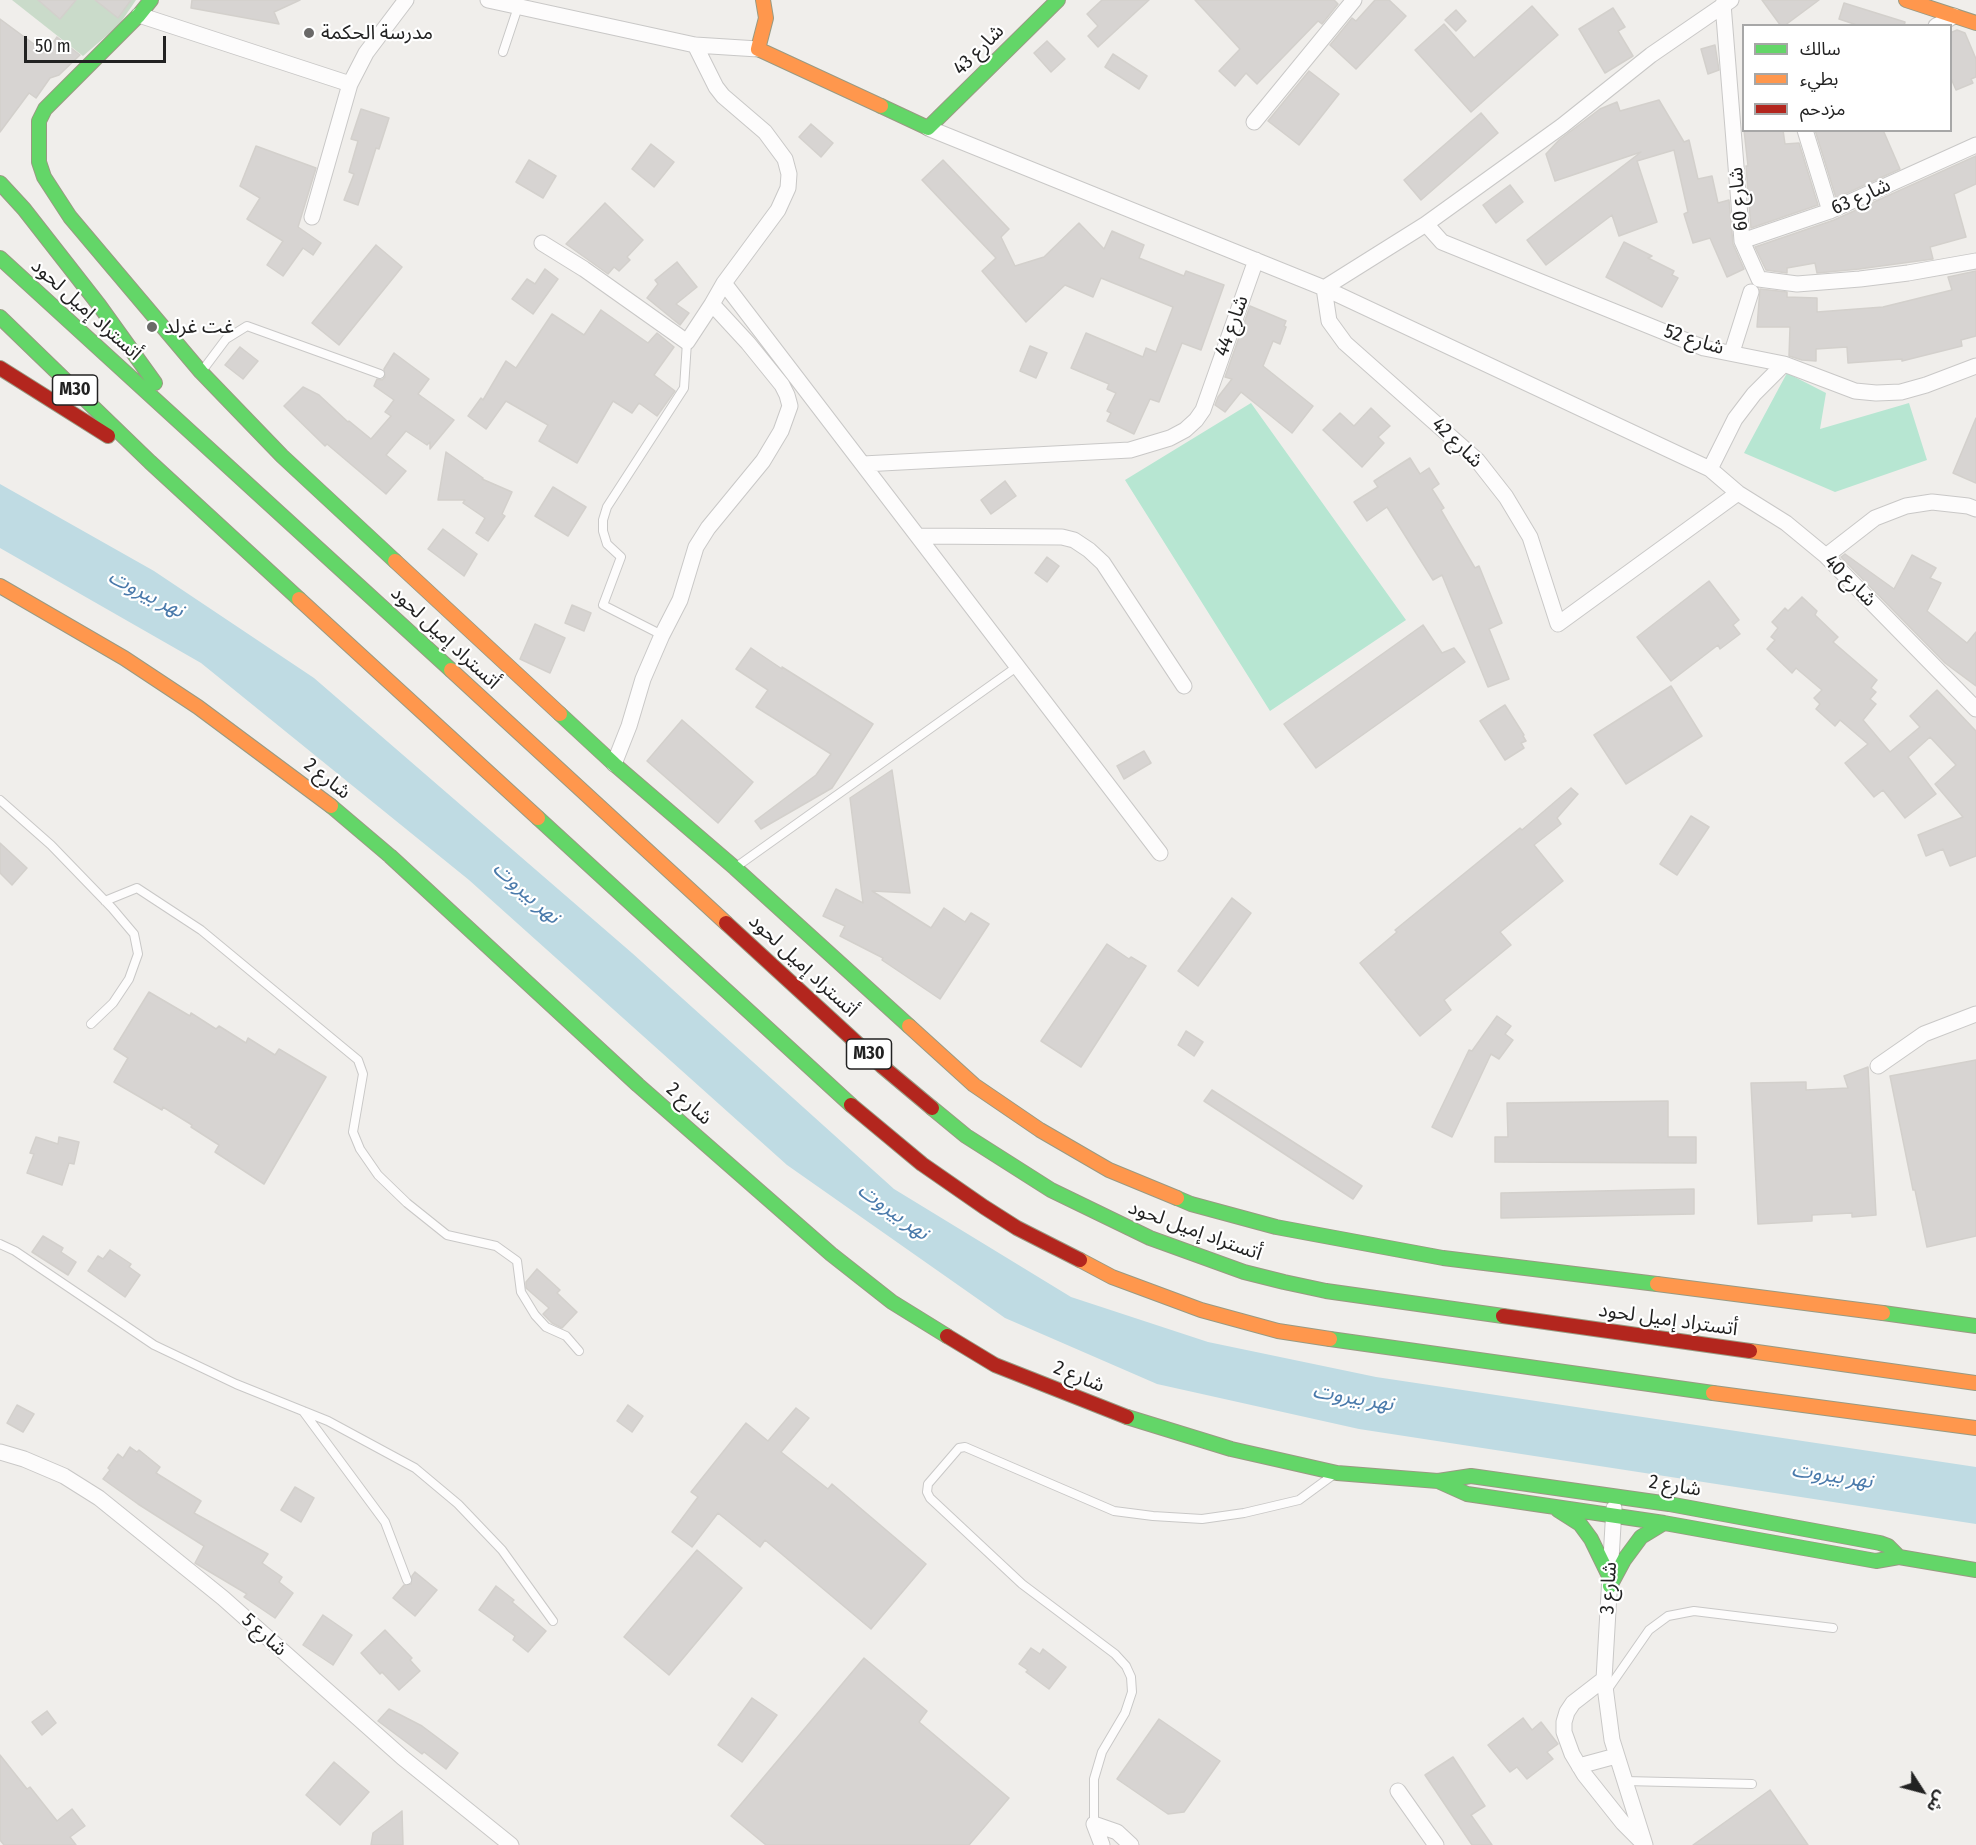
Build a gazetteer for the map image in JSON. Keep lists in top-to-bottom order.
{
  "streets": {
    "main road": [
      "شارع 43",
      "أتستراد إميل لحود",
      "M30",
      "شارع 2"
    ],
    "street": [
      "شارع 63",
      "شارع 60",
      "شارع 44",
      "شارع 52",
      "شارع 42",
      "شارع 40",
      "شارع 3",
      "شارع 5"
    ]
  },
  "crossings": [
    ["شارع 43", "شارع 40"],
    ["شارع 63", "شارع 60"],
    ["شارع 44", "شارع 40"],
    ["شارع 42", "شارع 40"],
    ["شارع 2", "شارع 3"]
  ],
  "water": ["نهر بيروت"],
  "places": ["مدرسة الحكمة", "غت غرلد"],
  "legend": ["سالك", "بطيء", "مزدحم"],
  "scale_bar": "50 m",
  "north": "bottom right"
}
